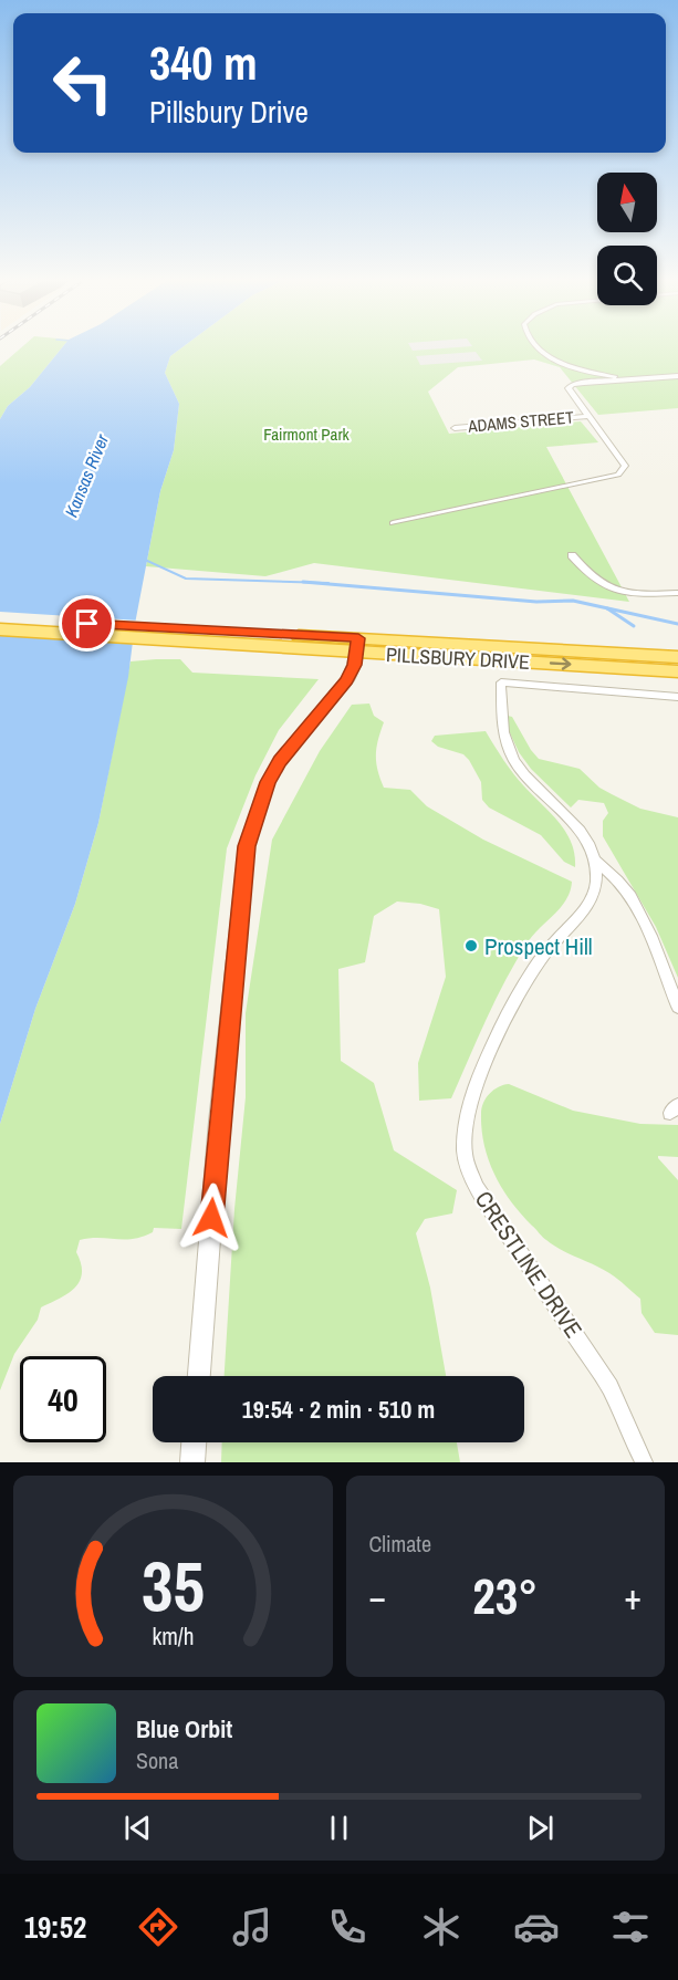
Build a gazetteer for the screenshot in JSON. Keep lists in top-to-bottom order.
{
  "streets": {
    "highway": ["PILLSBURY DRIVE"],
    "street": ["ADAMS STREET", "CRESTLINE DRIVE"]
  },
  "water": ["Kansas River"],
  "parks": ["Fairmont Park"],
  "places": ["Prospect Hill"],
  "north": "top",
  "page": {
    "turn": ["340 m", "Pillsbury Drive"],
    "limit": "40",
    "trip": "19:54 · 2 min · 510 m",
    "tile": "Climate",
    "heat": ["−", "23°", "+"],
    "song": ["Blue Orbit", "Sona"],
    "tabs": "19:52",
    "gauge": ["35", "km/h"]
  }
}
